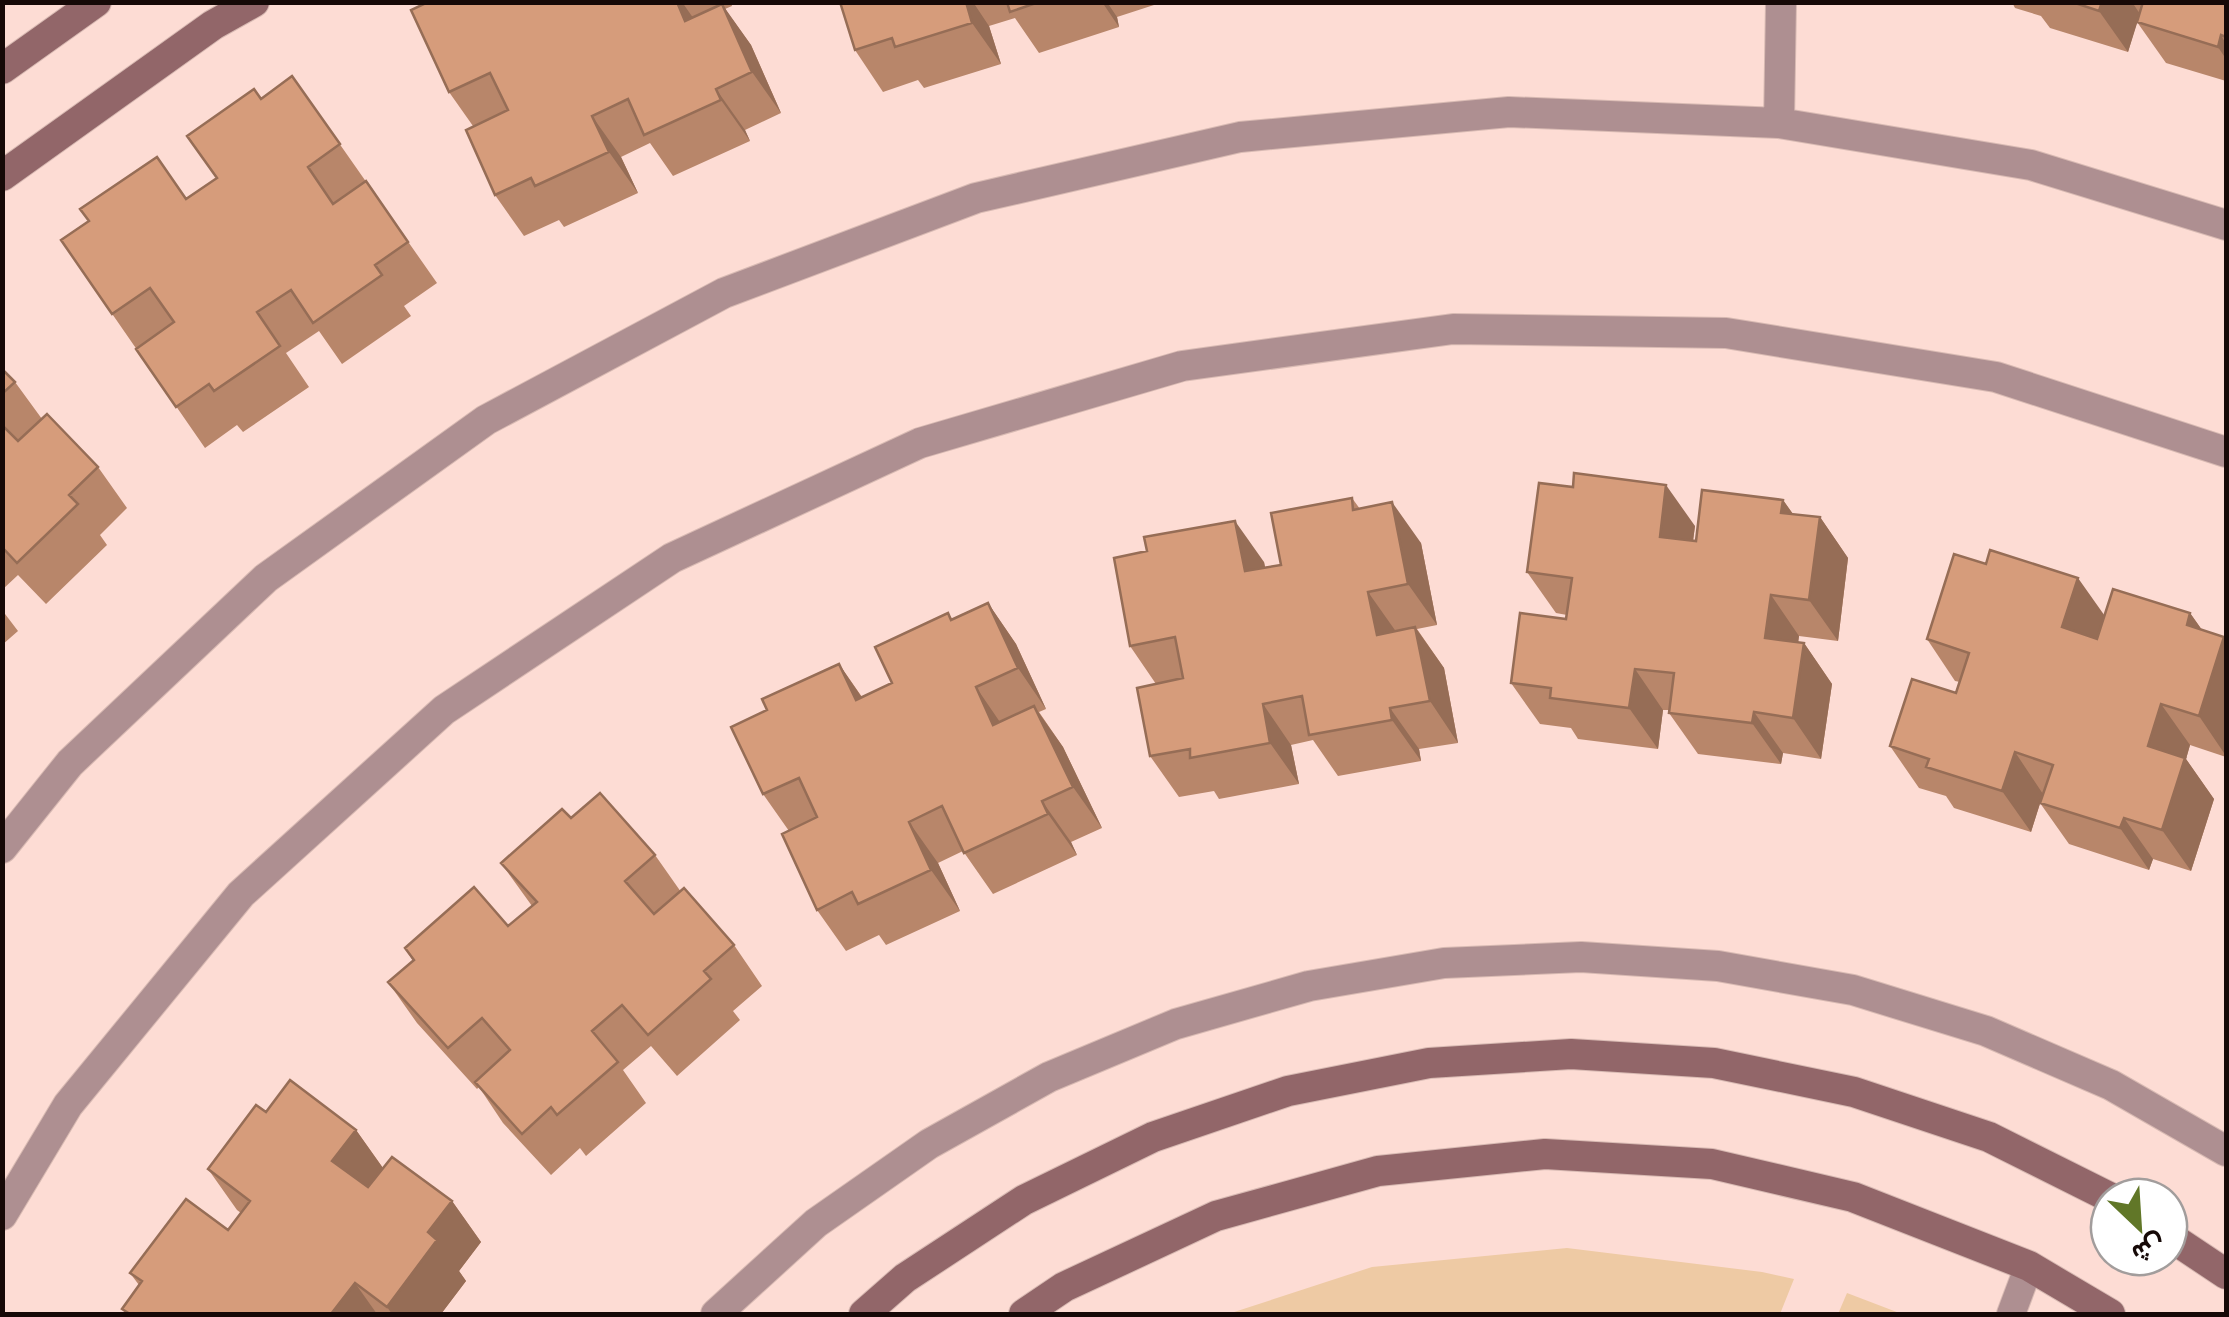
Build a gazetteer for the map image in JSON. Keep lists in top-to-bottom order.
{
  "north": "bottom right"
}
